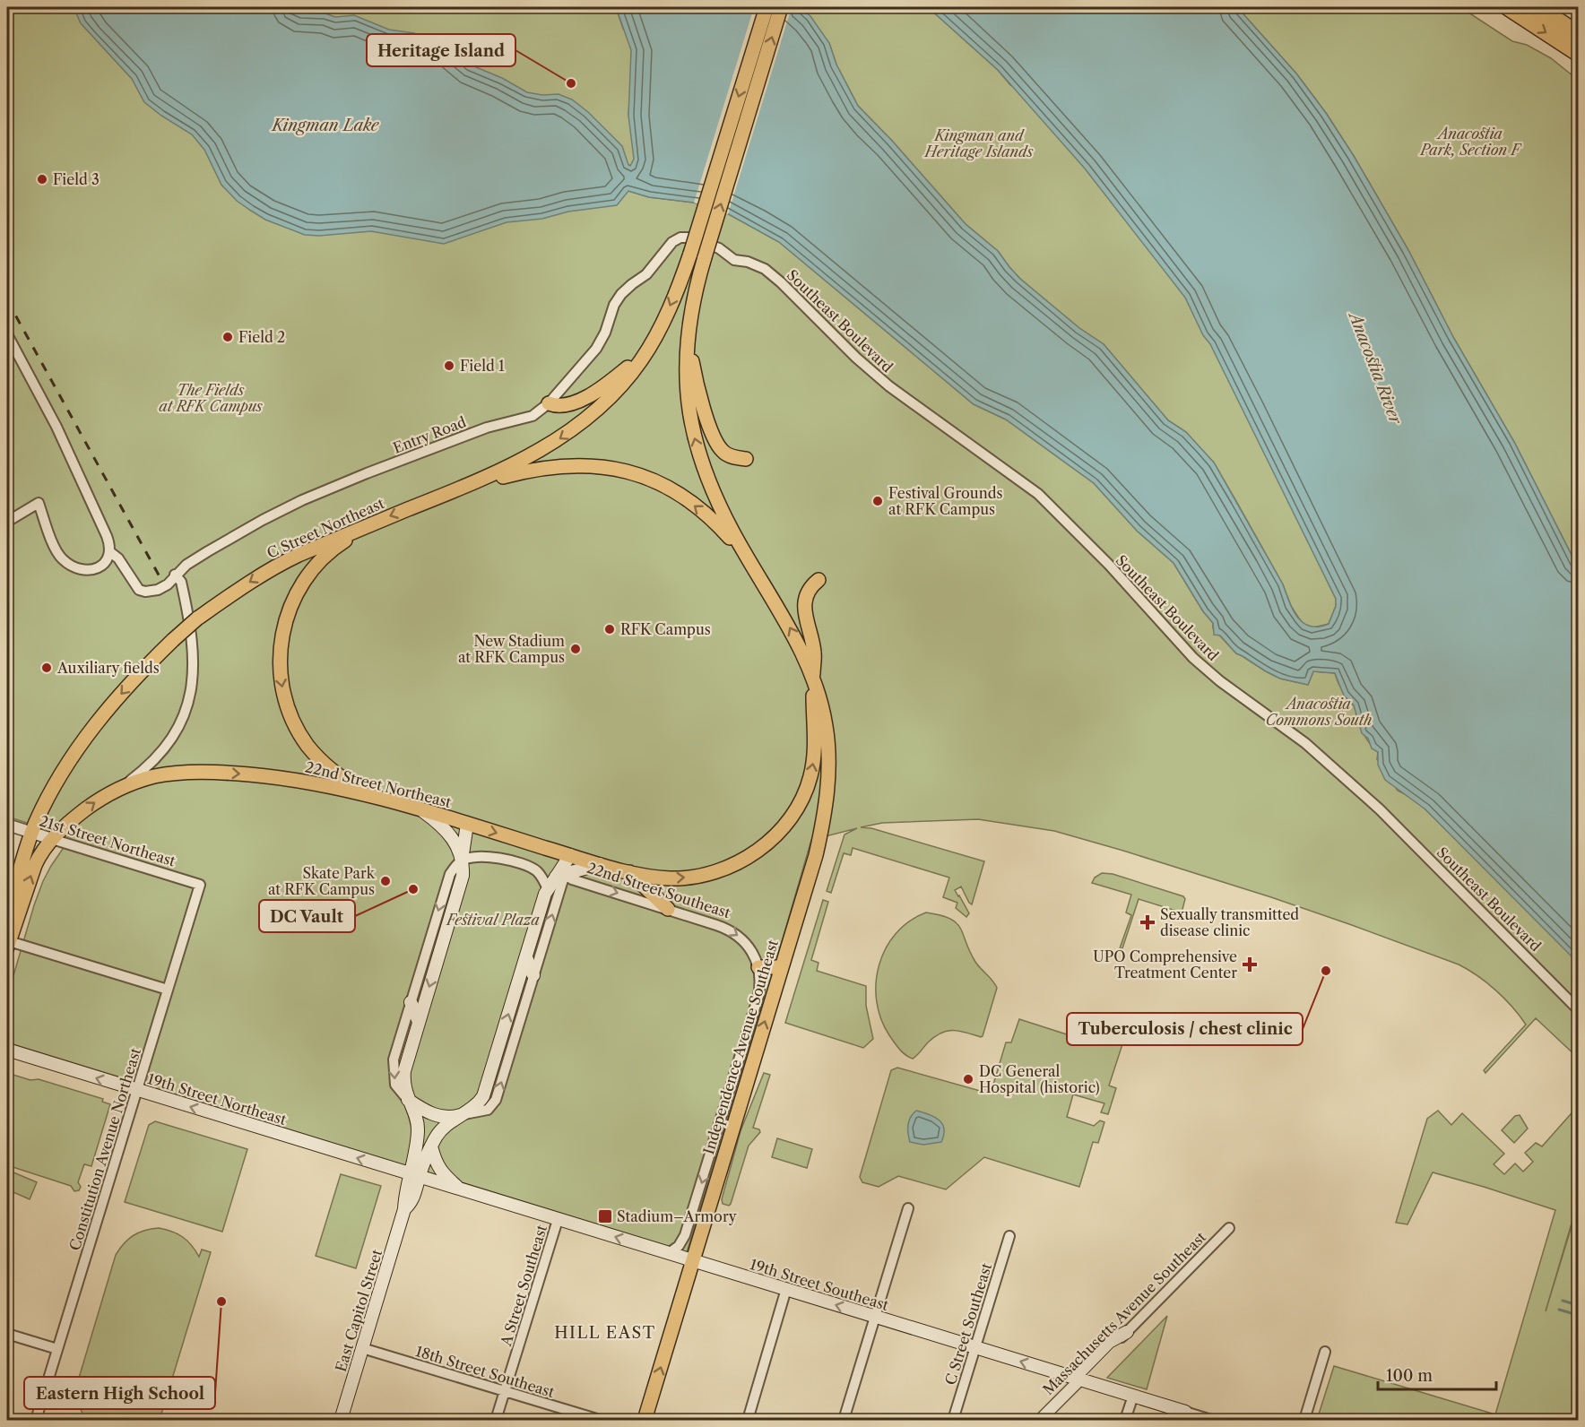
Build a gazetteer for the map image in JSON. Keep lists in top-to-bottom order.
{
  "streets": {
    "main road": [
      "C Street Northeast",
      "22nd Street Northeast",
      "22nd Street Southeast",
      "Independence Avenue Southeast",
      "19th Street Northeast",
      "19th Street Southeast",
      "East Capitol Street"
    ],
    "street": [
      "Southeast Boulevard",
      "Entry Road",
      "21st Street Northeast",
      "Constitution Avenue Northeast",
      "A Street Southeast",
      "Massachusetts Avenue Southeast",
      "C Street Southeast",
      "18th Street Southeast"
    ]
  },
  "crossings": [
    ["Southeast Boulevard", "Entry Road"],
    ["C Street Northeast", "21st Street Northeast"],
    ["22nd Street Northeast", "21st Street Northeast"],
    ["22nd Street Northeast", "22nd Street Southeast"],
    ["21st Street Northeast", "Constitution Avenue Northeast"],
    ["22nd Street Southeast", "Independence Avenue Southeast"],
    ["Independence Avenue Southeast", "19th Street Southeast"],
    ["19th Street Northeast", "Constitution Avenue Northeast"],
    ["19th Street Northeast", "19th Street Southeast"],
    ["19th Street Northeast", "East Capitol Street"],
    ["19th Street Southeast", "A Street Southeast"],
    ["19th Street Southeast", "East Capitol Street"],
    ["19th Street Southeast", "Massachusetts Avenue Southeast"],
    ["19th Street Southeast", "C Street Southeast"],
    ["A Street Southeast", "18th Street Southeast"],
    ["East Capitol Street", "18th Street Southeast"]
  ],
  "one_way": [
    "C Street Northeast",
    "22nd Street Northeast",
    "19th Street Northeast",
    "19th Street Southeast"
  ],
  "districts": ["HILL EAST"],
  "water": ["Kingman Lake", "Anacostia River"],
  "parks": [
    "Anacostia Park, Section F",
    "Kingman and Heritage Islands",
    "The Fields at RFK Campus",
    "Anacostia Commons South",
    "Festival Plaza"
  ],
  "places": {
    "other": [
      "Heritage Island",
      "Field 3",
      "Field 2",
      "Field 1",
      "Festival Grounds at RFK Campus",
      "RFK Campus",
      "New Stadium at RFK Campus",
      "Auxiliary fields",
      "Skate Park at RFK Campus",
      "DC Vault",
      "Tuberculosis / chest clinic",
      "DC General Hospital (historic)",
      "Eastern High School"
    ],
    "health": ["Sexually transmitted disease clinic", "UPO Comprehensive Treatment Center"],
    "transit": ["Stadium–Armory"]
  },
  "scale_bar": "100 m"
}
